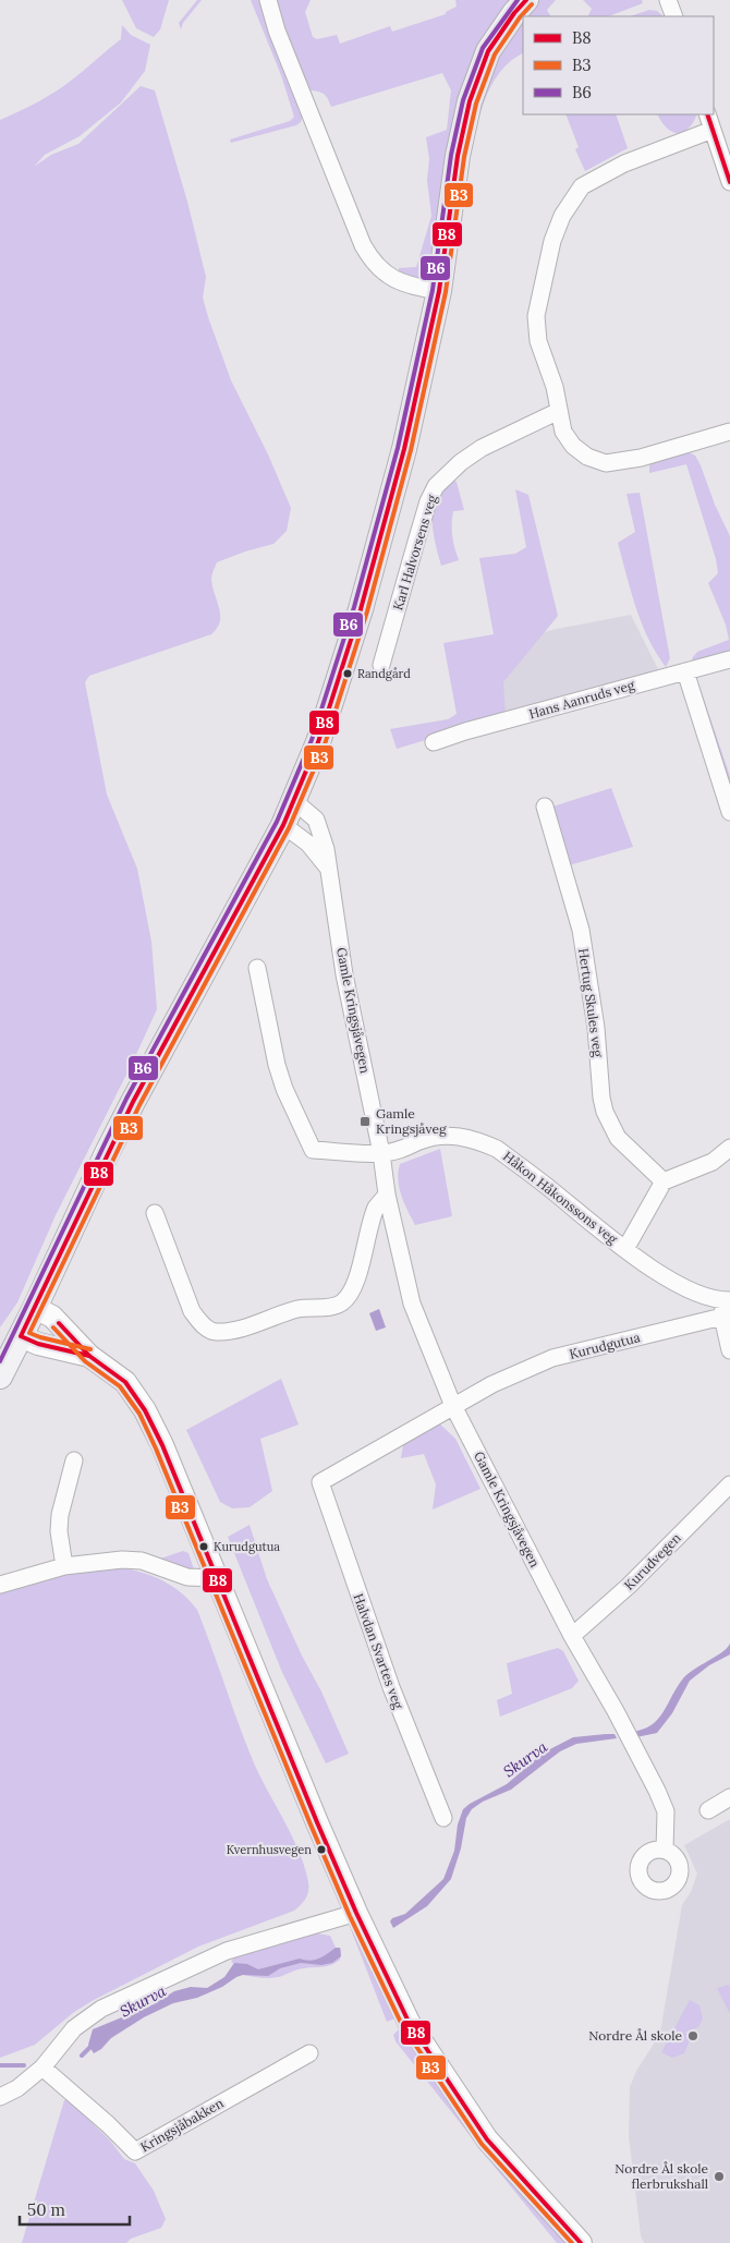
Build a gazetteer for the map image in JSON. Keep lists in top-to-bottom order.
{
  "streets": {
    "street": [
      "Karl Halvorsens veg",
      "Hans Aanruds veg",
      "Hertug Skules veg",
      "Gamle Kringsjåvegen",
      "Håkon Håkonssons veg",
      "Kurudgutua",
      "Kurudvegen",
      "Halvdan Svartes veg",
      "Kringsjåbakken"
    ]
  },
  "crossings": [
    ["Gamle Kringsjåvegen", "Håkon Håkonssons veg"],
    ["Gamle Kringsjåvegen", "Kurudgutua"],
    ["Gamle Kringsjåvegen", "Kurudvegen"],
    ["Kurudgutua", "Halvdan Svartes veg"]
  ],
  "water": ["Skurva"],
  "places": {
    "other": [
      "Randgård",
      "Kurudgutua",
      "Kvernhusvegen",
      "Nordre Ål skole",
      "Nordre Ål skole flerbrukshall"
    ],
    "transit": ["Gamle Kringsjåveg"]
  },
  "lines": ["transit line B8", "transit line B6", "transit line B3"],
  "legend": ["B8", "B3", "B6"],
  "scale_bar": "50 m"
}
